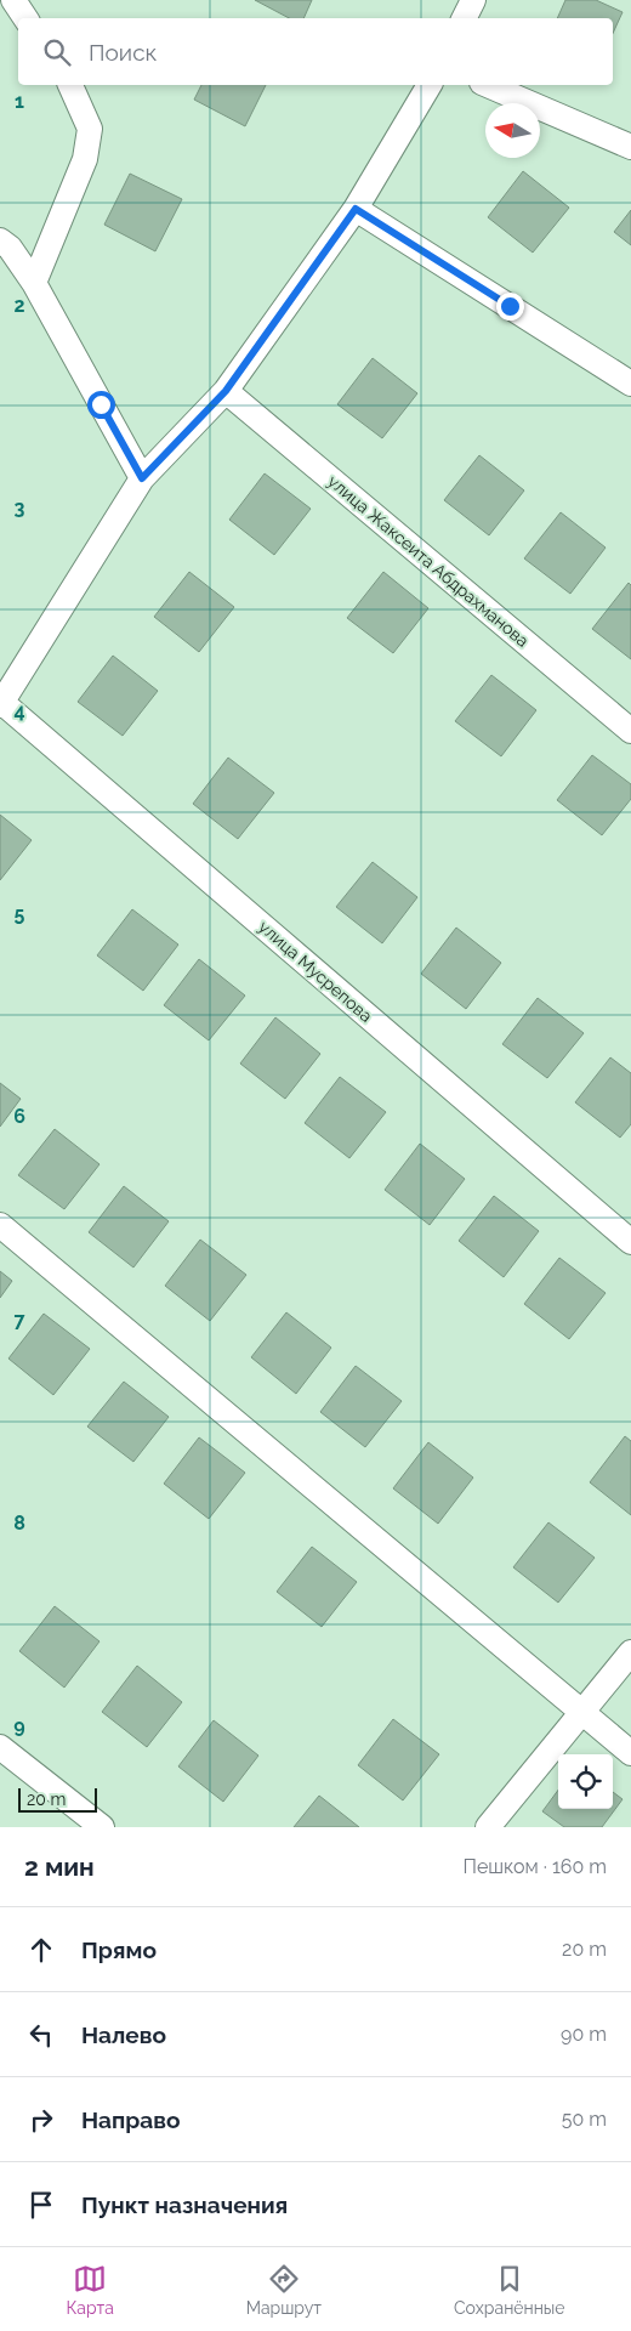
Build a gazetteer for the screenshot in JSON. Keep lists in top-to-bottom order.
{
  "streets": {
    "street": ["улица Жаксеита Абдрахманова", "улица Мусрепова"]
  },
  "scale_bar": "20 m",
  "north": "left",
  "page": {
    "search": "Поиск",
    "scale": "20 m",
    "heading": ["2 мин", "Пешком · 160 m"],
    "list": [
      ["Прямо", "20 m"],
      ["Налево", "90 m"],
      ["Направо", "50 m"],
      "Пункт назначения"
    ],
    "nav": ["Карта", "Маршрут", "Сохранённые"]
  },
  "grid": {
    "rows": [
      "1",
      "2",
      "3",
      "4",
      "5",
      "6",
      "7",
      "8",
      "9"
    ]
  }
}
